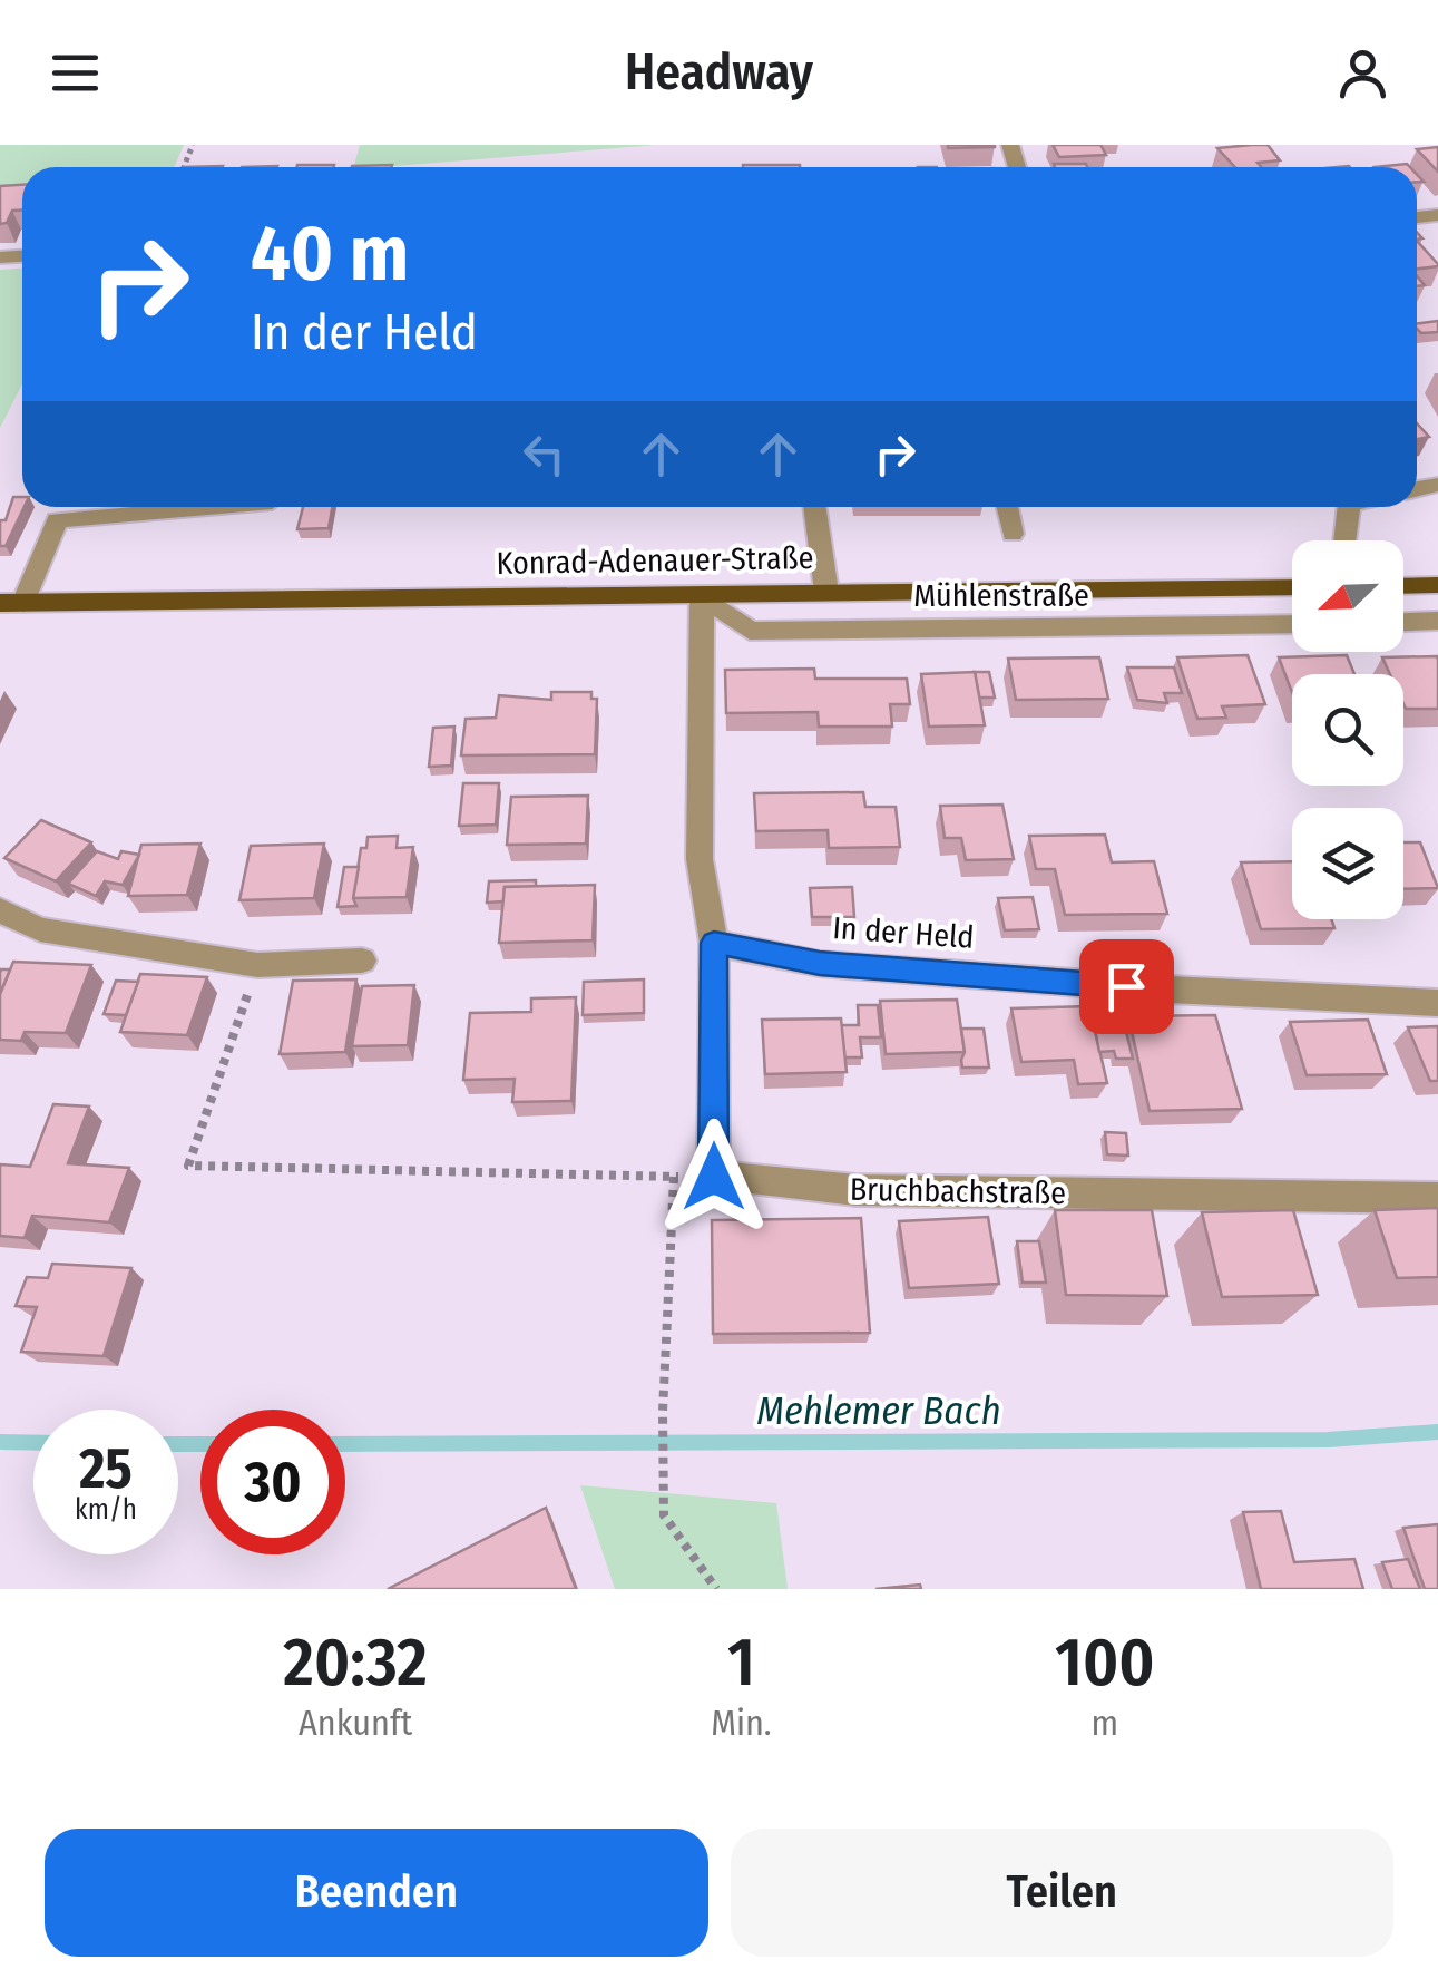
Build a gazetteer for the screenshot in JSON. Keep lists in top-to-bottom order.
{
  "streets": {
    "main road": ["Konrad-Adenauer-Straße"],
    "street": ["Mühlenstraße", "In der Held", "Bruchbachstraße"]
  },
  "crossings": [
    ["Konrad-Adenauer-Straße", "Mühlenstraße"]
  ],
  "water": ["Mehlemer Bach"],
  "north": "bottom left",
  "page": {
    "header": "Headway",
    "turn": ["40 m", "In der Held"],
    "speed": "25 km/h",
    "limit": "30",
    "eta": [
      "20:32",
      "Ankunft",
      "1",
      "Min.",
      "100",
      "m"
    ],
    "buttons": ["Beenden", "Teilen"]
  }
}
